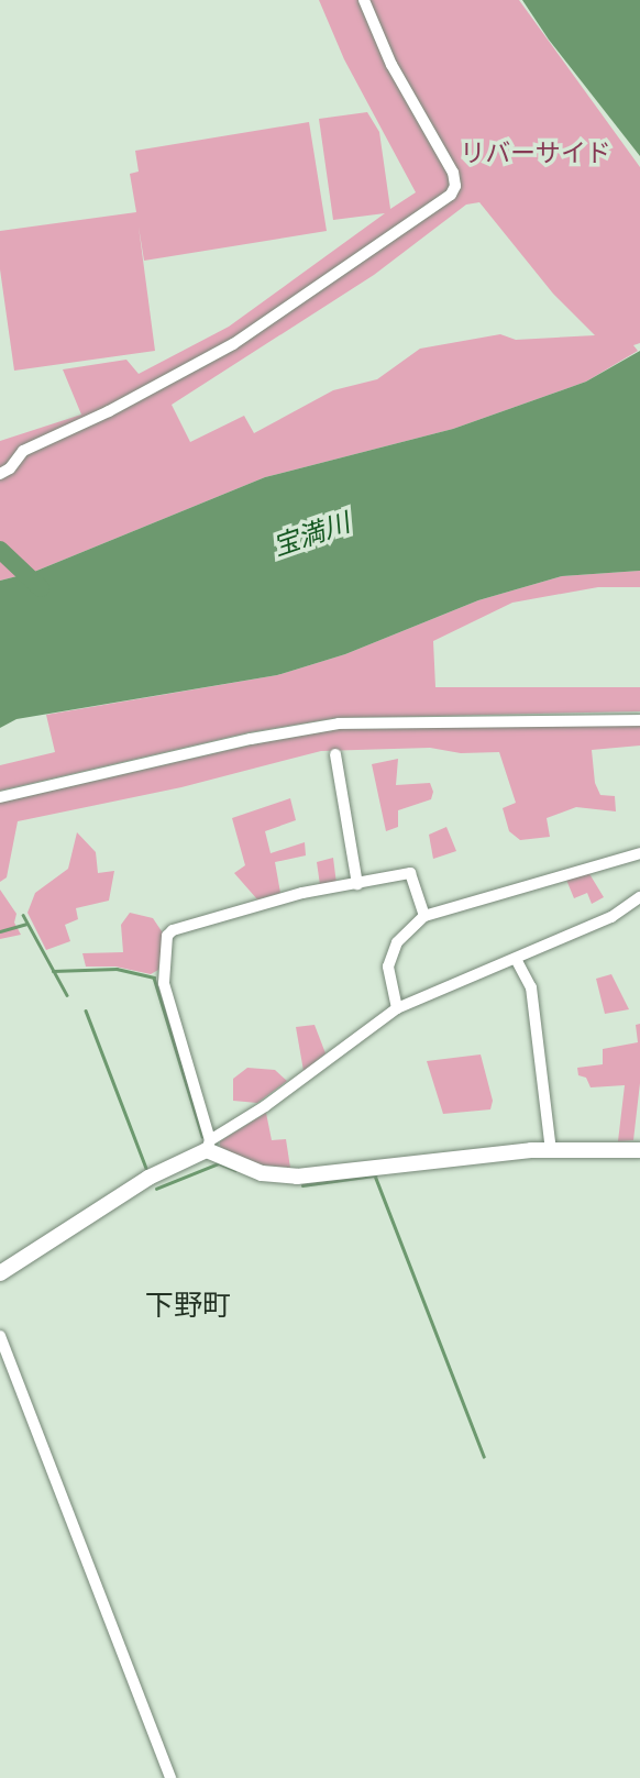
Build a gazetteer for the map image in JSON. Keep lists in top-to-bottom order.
{
  "districts": ["下野町"],
  "water": ["宝満川"],
  "parks": ["リバーサイド"]
}
